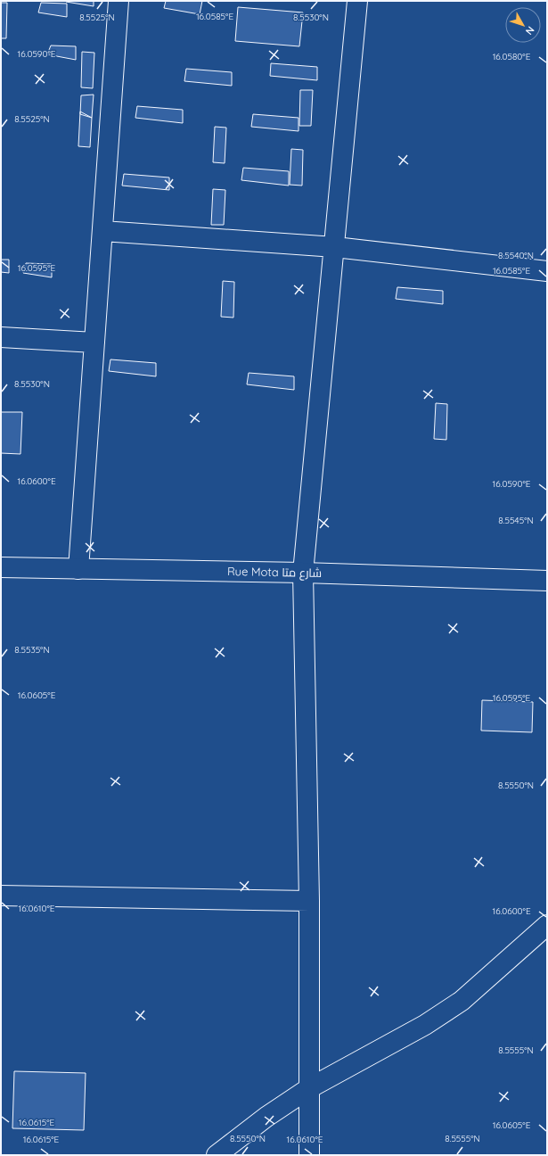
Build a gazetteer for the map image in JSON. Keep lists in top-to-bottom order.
{
  "streets": {
    "main road": ["Rue Mota شارع متا"]
  },
  "north": "bottom right",
  "coordinates": [
    "16.0585°E",
    "8.5525°N",
    "8.5530°N",
    "16.0590°E",
    "16.0580°E",
    "8.5540°N",
    "16.0595°E",
    "16.0600°E",
    "8.5545°N",
    "8.5535°N",
    "16.0605°E",
    "8.5550°N",
    "16.0610°E",
    "8.5555°N",
    "16.0615°E"
  ]
}
